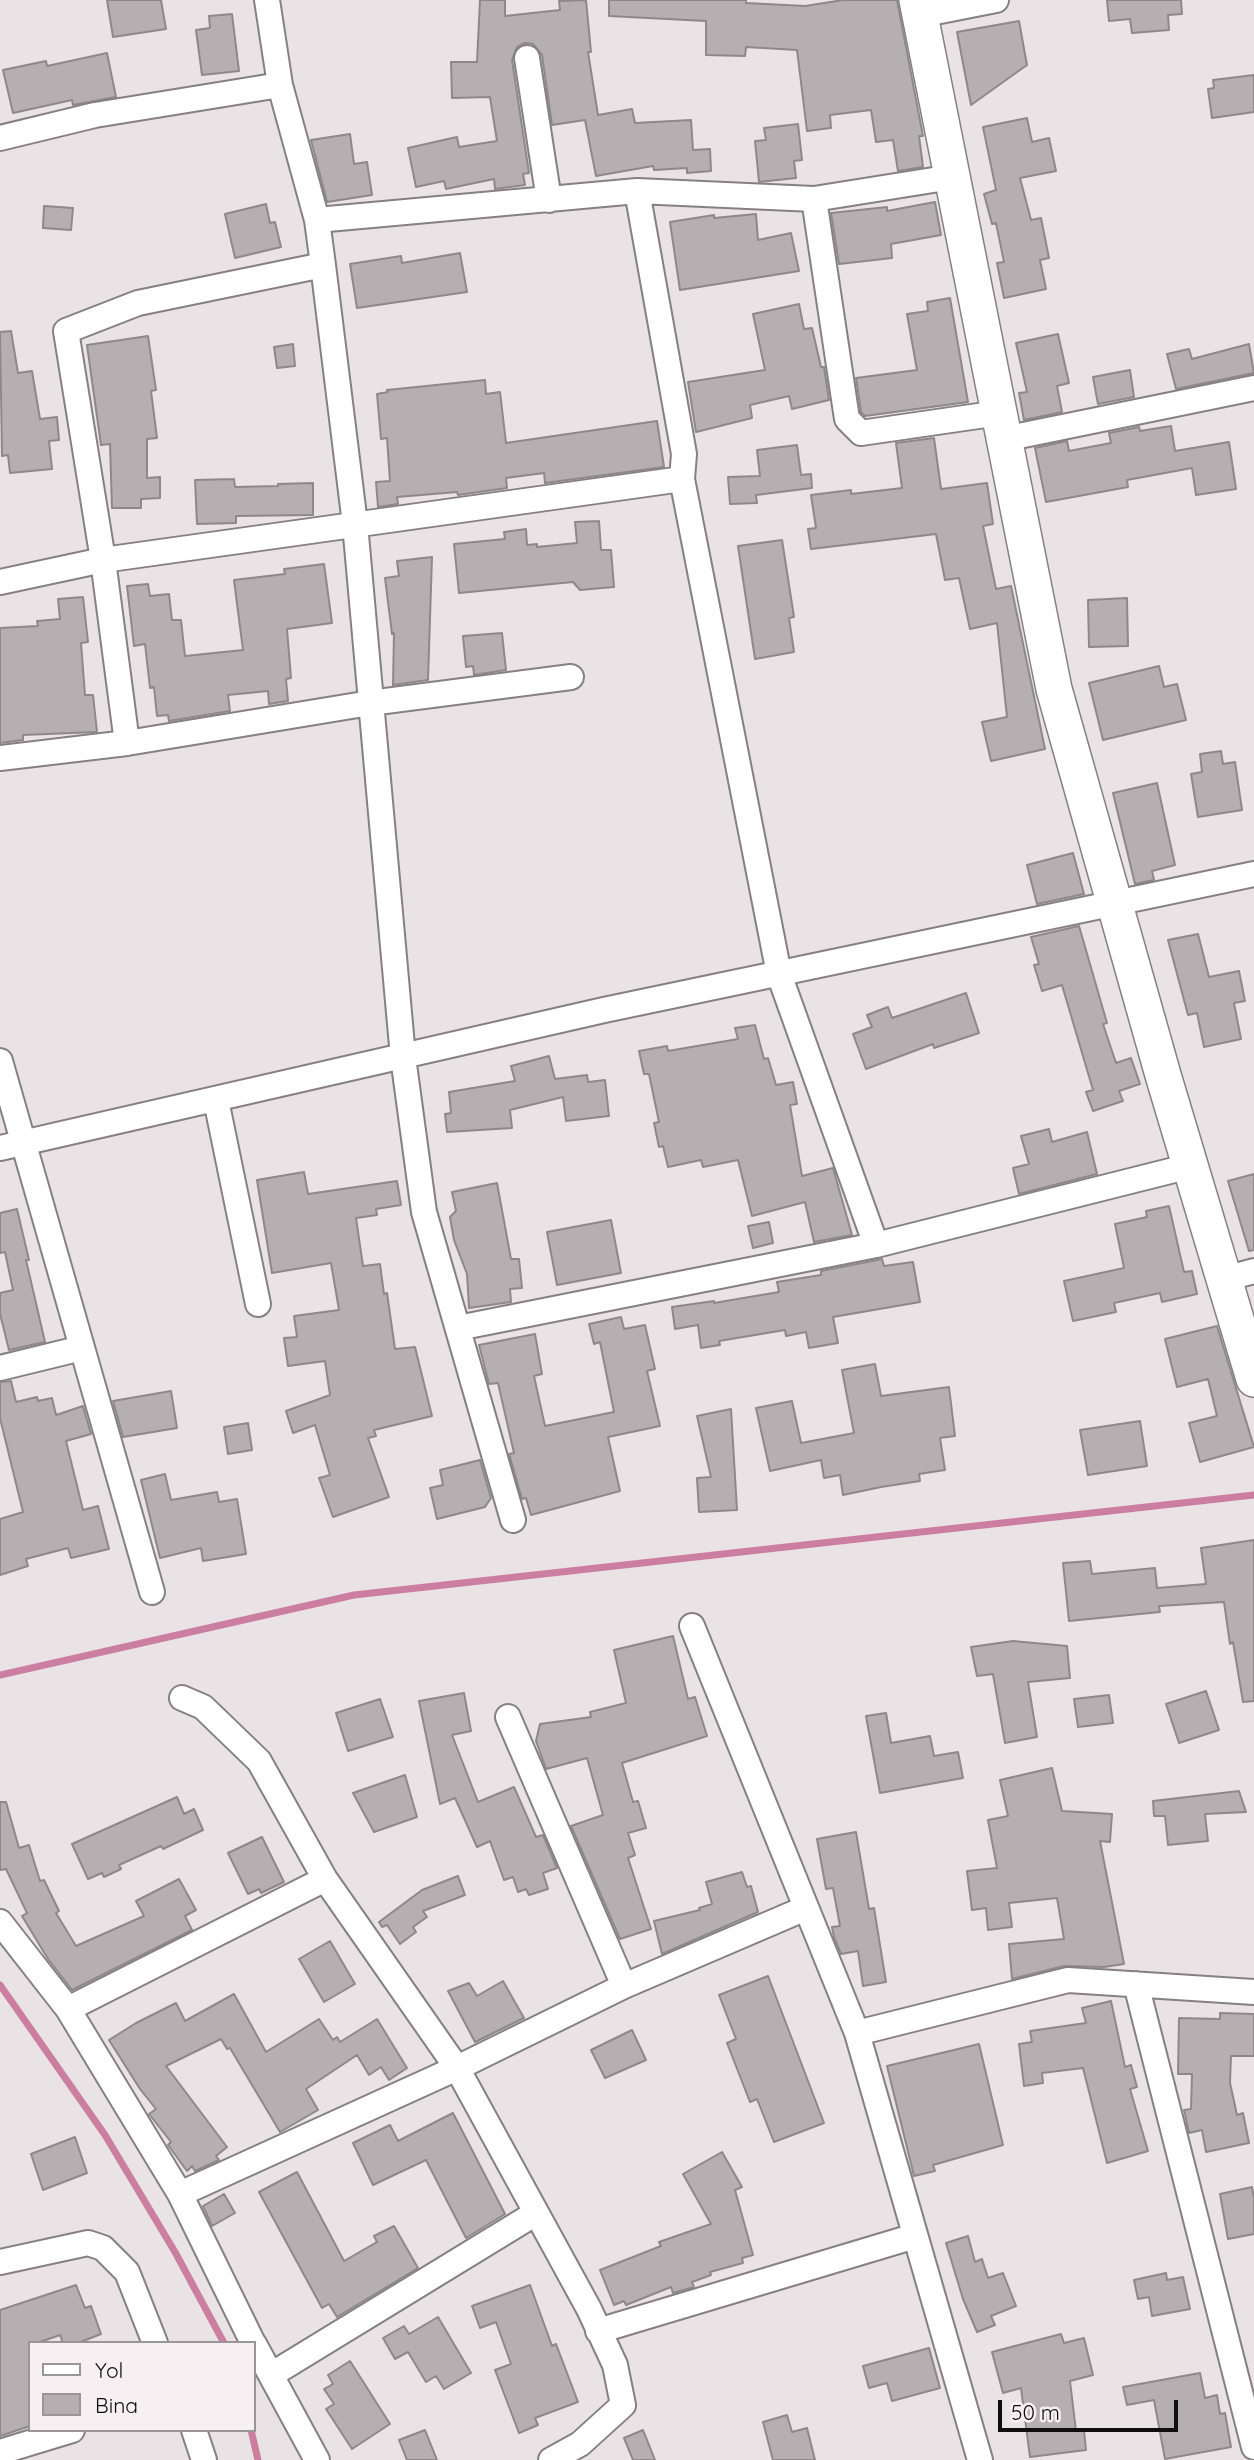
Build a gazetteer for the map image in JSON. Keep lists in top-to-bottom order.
{
  "legend": ["Yol", "Bina"],
  "scale_bar": "50 m"
}
